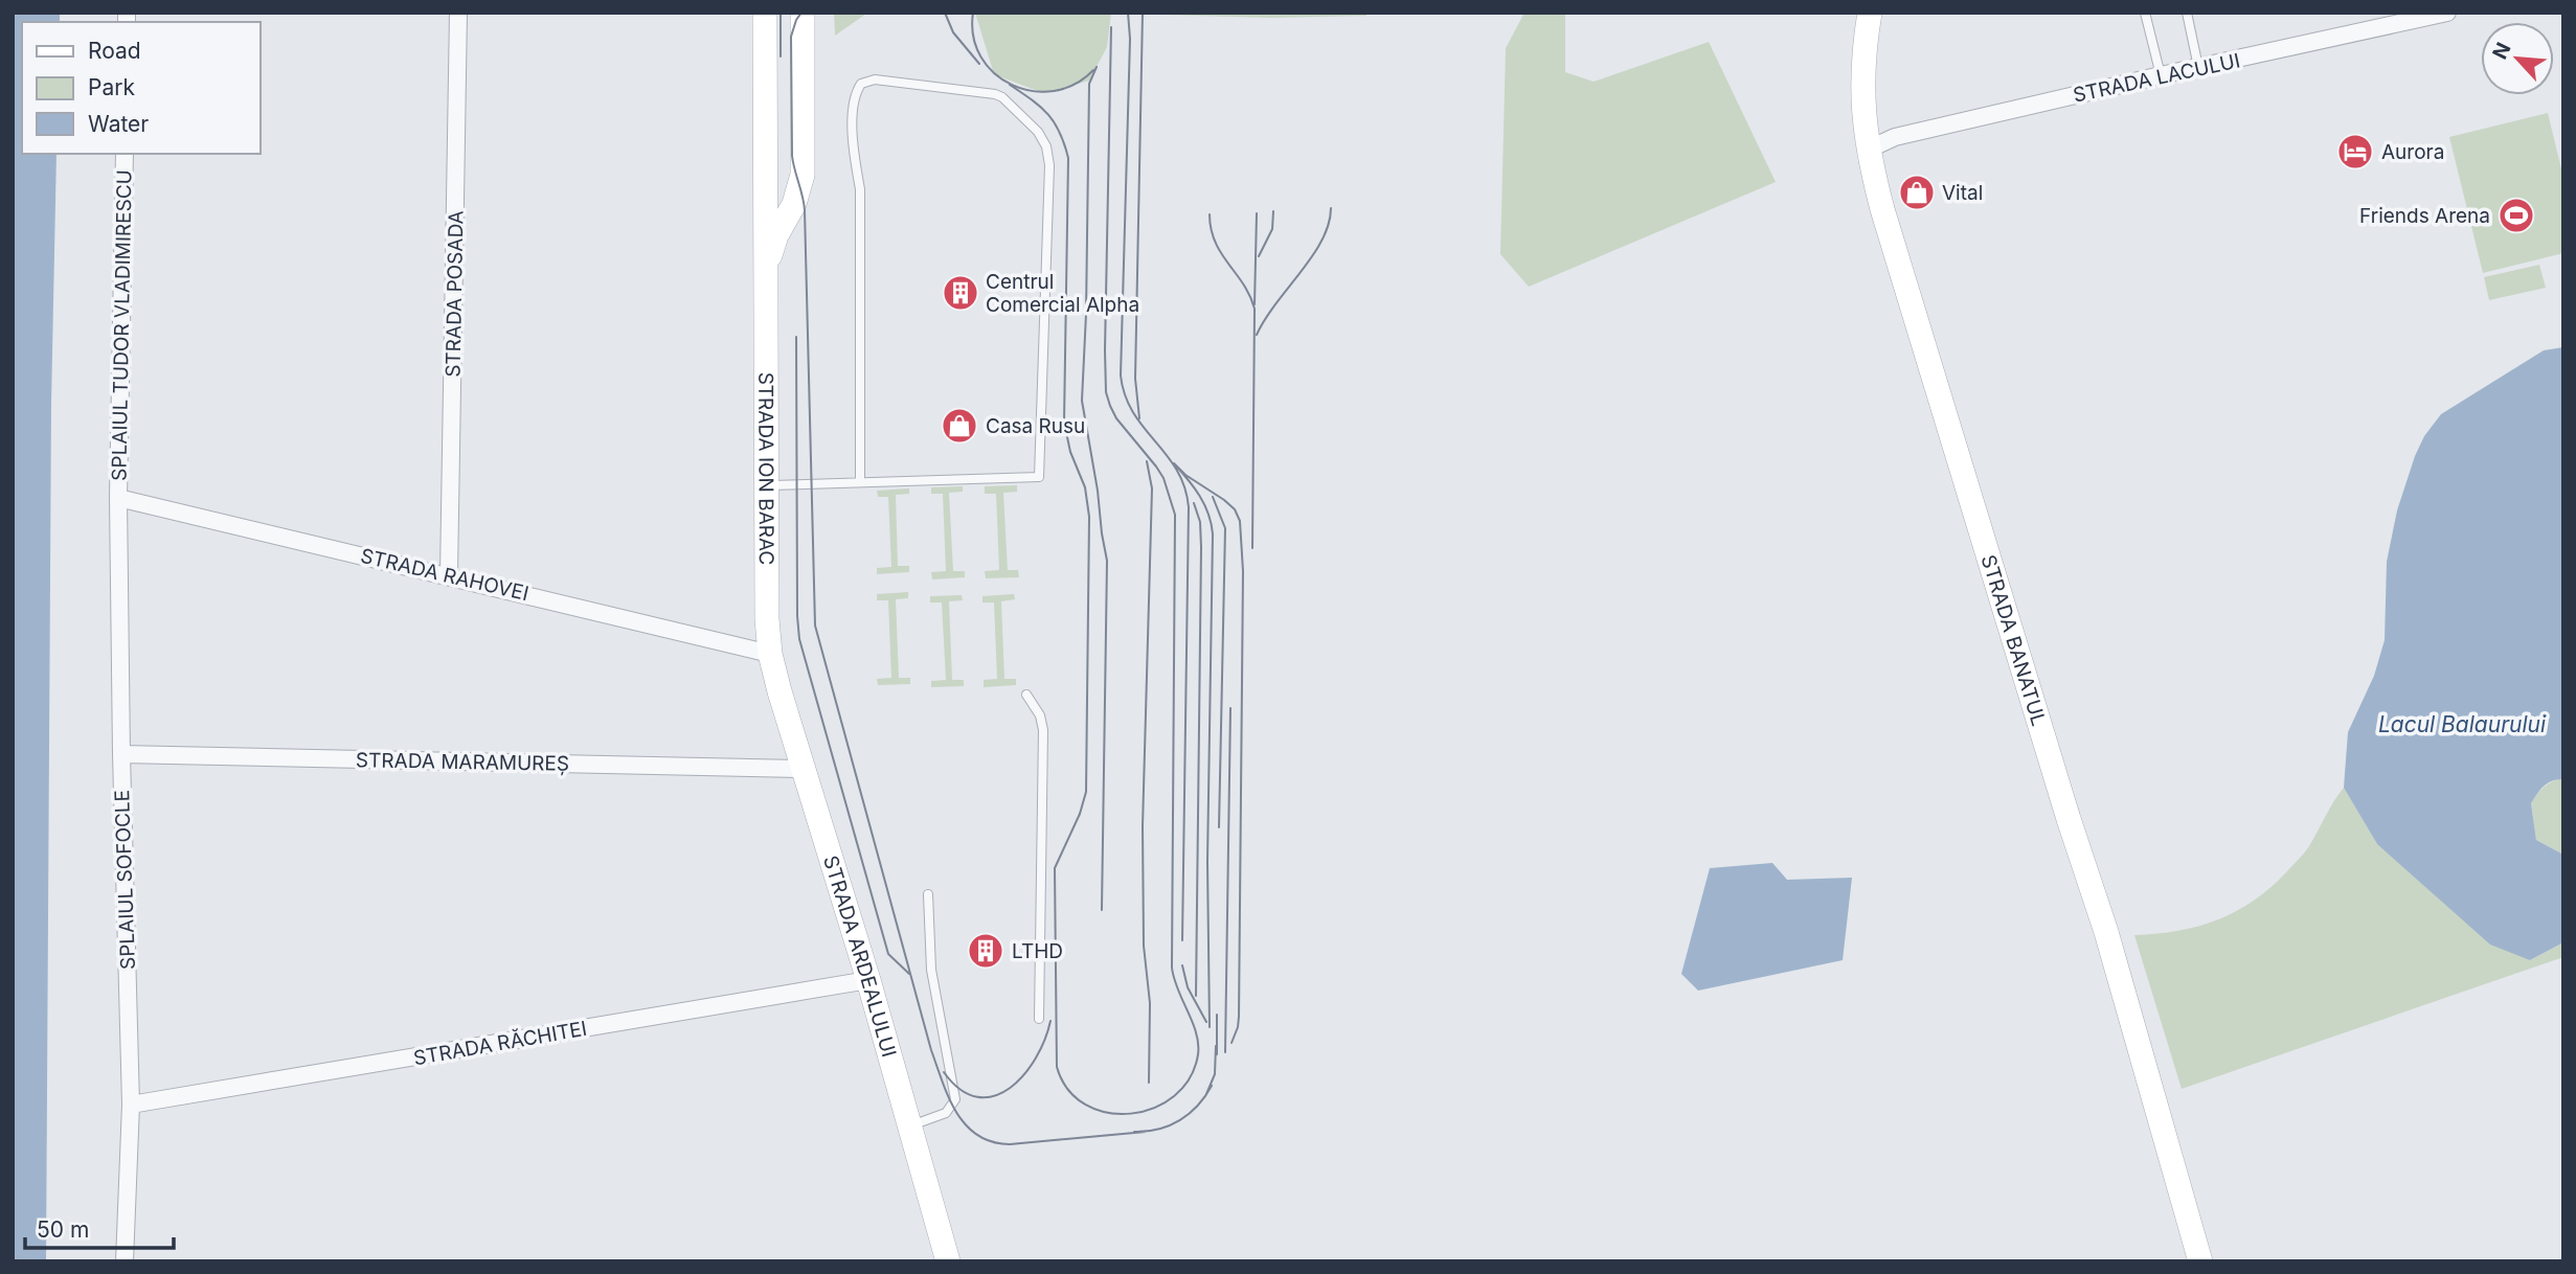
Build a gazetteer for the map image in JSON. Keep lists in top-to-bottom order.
{
  "streets": {
    "street": [
      "STRADA LACULUI",
      "STRADA POSADA",
      "SPLAIUL TUDOR VLADIMIRESCU",
      "STRADA ION BARAC",
      "STRADA RAHOVEI",
      "STRADA BANATUL",
      "STRADA MARAMUREȘ",
      "SPLAIUL SOFOCLE",
      "STRADA ARDEALULUI",
      "STRADA RĂCHITEI"
    ]
  },
  "crossings": [
    ["STRADA LACULUI", "STRADA BANATUL"],
    ["STRADA POSADA", "STRADA RAHOVEI"],
    ["SPLAIUL TUDOR VLADIMIRESCU", "STRADA RAHOVEI"],
    ["SPLAIUL TUDOR VLADIMIRESCU", "SPLAIUL SOFOCLE"],
    ["STRADA ION BARAC", "STRADA RAHOVEI"],
    ["STRADA ION BARAC", "STRADA ARDEALULUI"],
    ["STRADA RAHOVEI", "SPLAIUL SOFOCLE"],
    ["STRADA RAHOVEI", "STRADA ARDEALULUI"],
    ["STRADA MARAMUREȘ", "SPLAIUL SOFOCLE"],
    ["STRADA MARAMUREȘ", "STRADA ARDEALULUI"],
    ["SPLAIUL SOFOCLE", "STRADA RĂCHITEI"],
    ["STRADA ARDEALULUI", "STRADA RĂCHITEI"]
  ],
  "water": ["Lacul Balaurului"],
  "places": {
    "hotel": ["Aurora"],
    "shop": ["Vital", "Casa Rusu"],
    "sports": ["Friends Arena"],
    "building": ["Centrul Comercial Alpha", "LTHD"]
  },
  "legend": ["Road", "Park", "Water"],
  "scale_bar": "50 m",
  "north": "top left"
}
